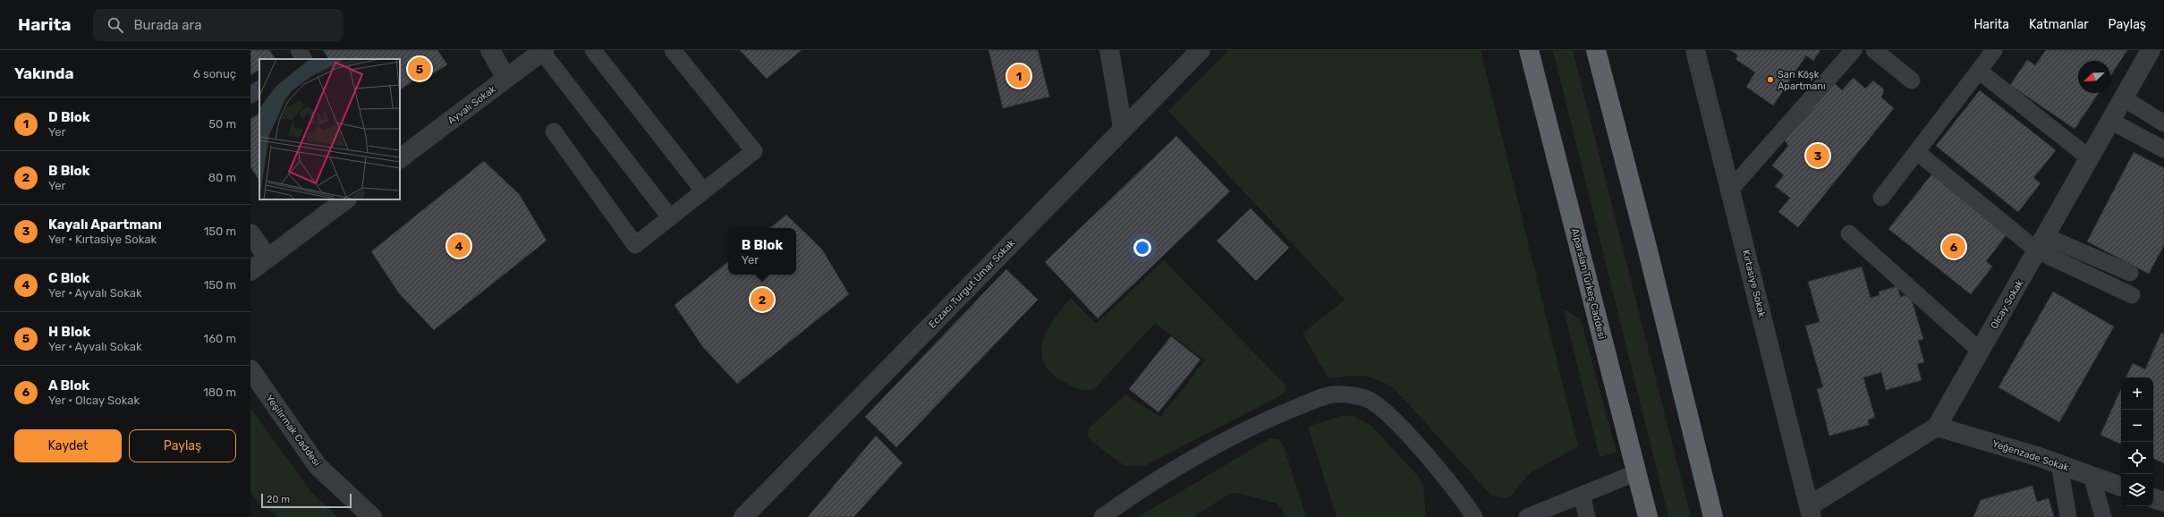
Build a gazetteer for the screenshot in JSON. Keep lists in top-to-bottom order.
{
  "streets": {
    "highway": ["Alparslan Türkeş Caddesi"],
    "street": [
      "Ayvalı Sokak",
      "Eczacı Turgut Umar Sokak",
      "Kırtasiye Sokak",
      "Olcay Sokak",
      "Yeşilırmak Caddesi",
      "Yeğenzade Sokak"
    ]
  },
  "crossings": [
    ["Kırtasiye Sokak", "Olcay Sokak"],
    ["Olcay Sokak", "Yeğenzade Sokak"]
  ],
  "places": ["Sarı Köşk Apartmanı"],
  "scale_bar": "20 m",
  "north": "bottom left",
  "page": {
    "header": "Harita",
    "search": "Burada ara",
    "nav": ["Harita", "Katmanlar", "Paylaş"],
    "heading": ["Yakında", "6 sonuç"],
    "pins": [
      "5",
      "1",
      "3",
      "4",
      "6",
      "2"
    ],
    "list": [
      {
        "mark": "1",
        "name": "D Blok",
        "note": "Yer",
        "value": "50 m"
      },
      {
        "mark": "2",
        "name": "B Blok",
        "note": "Yer",
        "value": "80 m"
      },
      {
        "mark": "3",
        "name": "Kayalı Apartmanı",
        "note": "Yer · Kırtasiye Sokak",
        "value": "150 m"
      },
      {
        "mark": "4",
        "name": "C Blok",
        "note": "Yer · Ayvalı Sokak",
        "value": "150 m"
      },
      {
        "mark": "5",
        "name": "H Blok",
        "note": "Yer · Ayvalı Sokak",
        "value": "160 m"
      },
      {
        "mark": "6",
        "name": "A Blok",
        "note": "Yer · Olcay Sokak",
        "value": "180 m"
      }
    ],
    "popup": ["B Blok", "Yer"],
    "map_buttons": ["+", "−"],
    "buttons": ["Kaydet", "Paylaş"],
    "scale": "20 m"
  }
}
